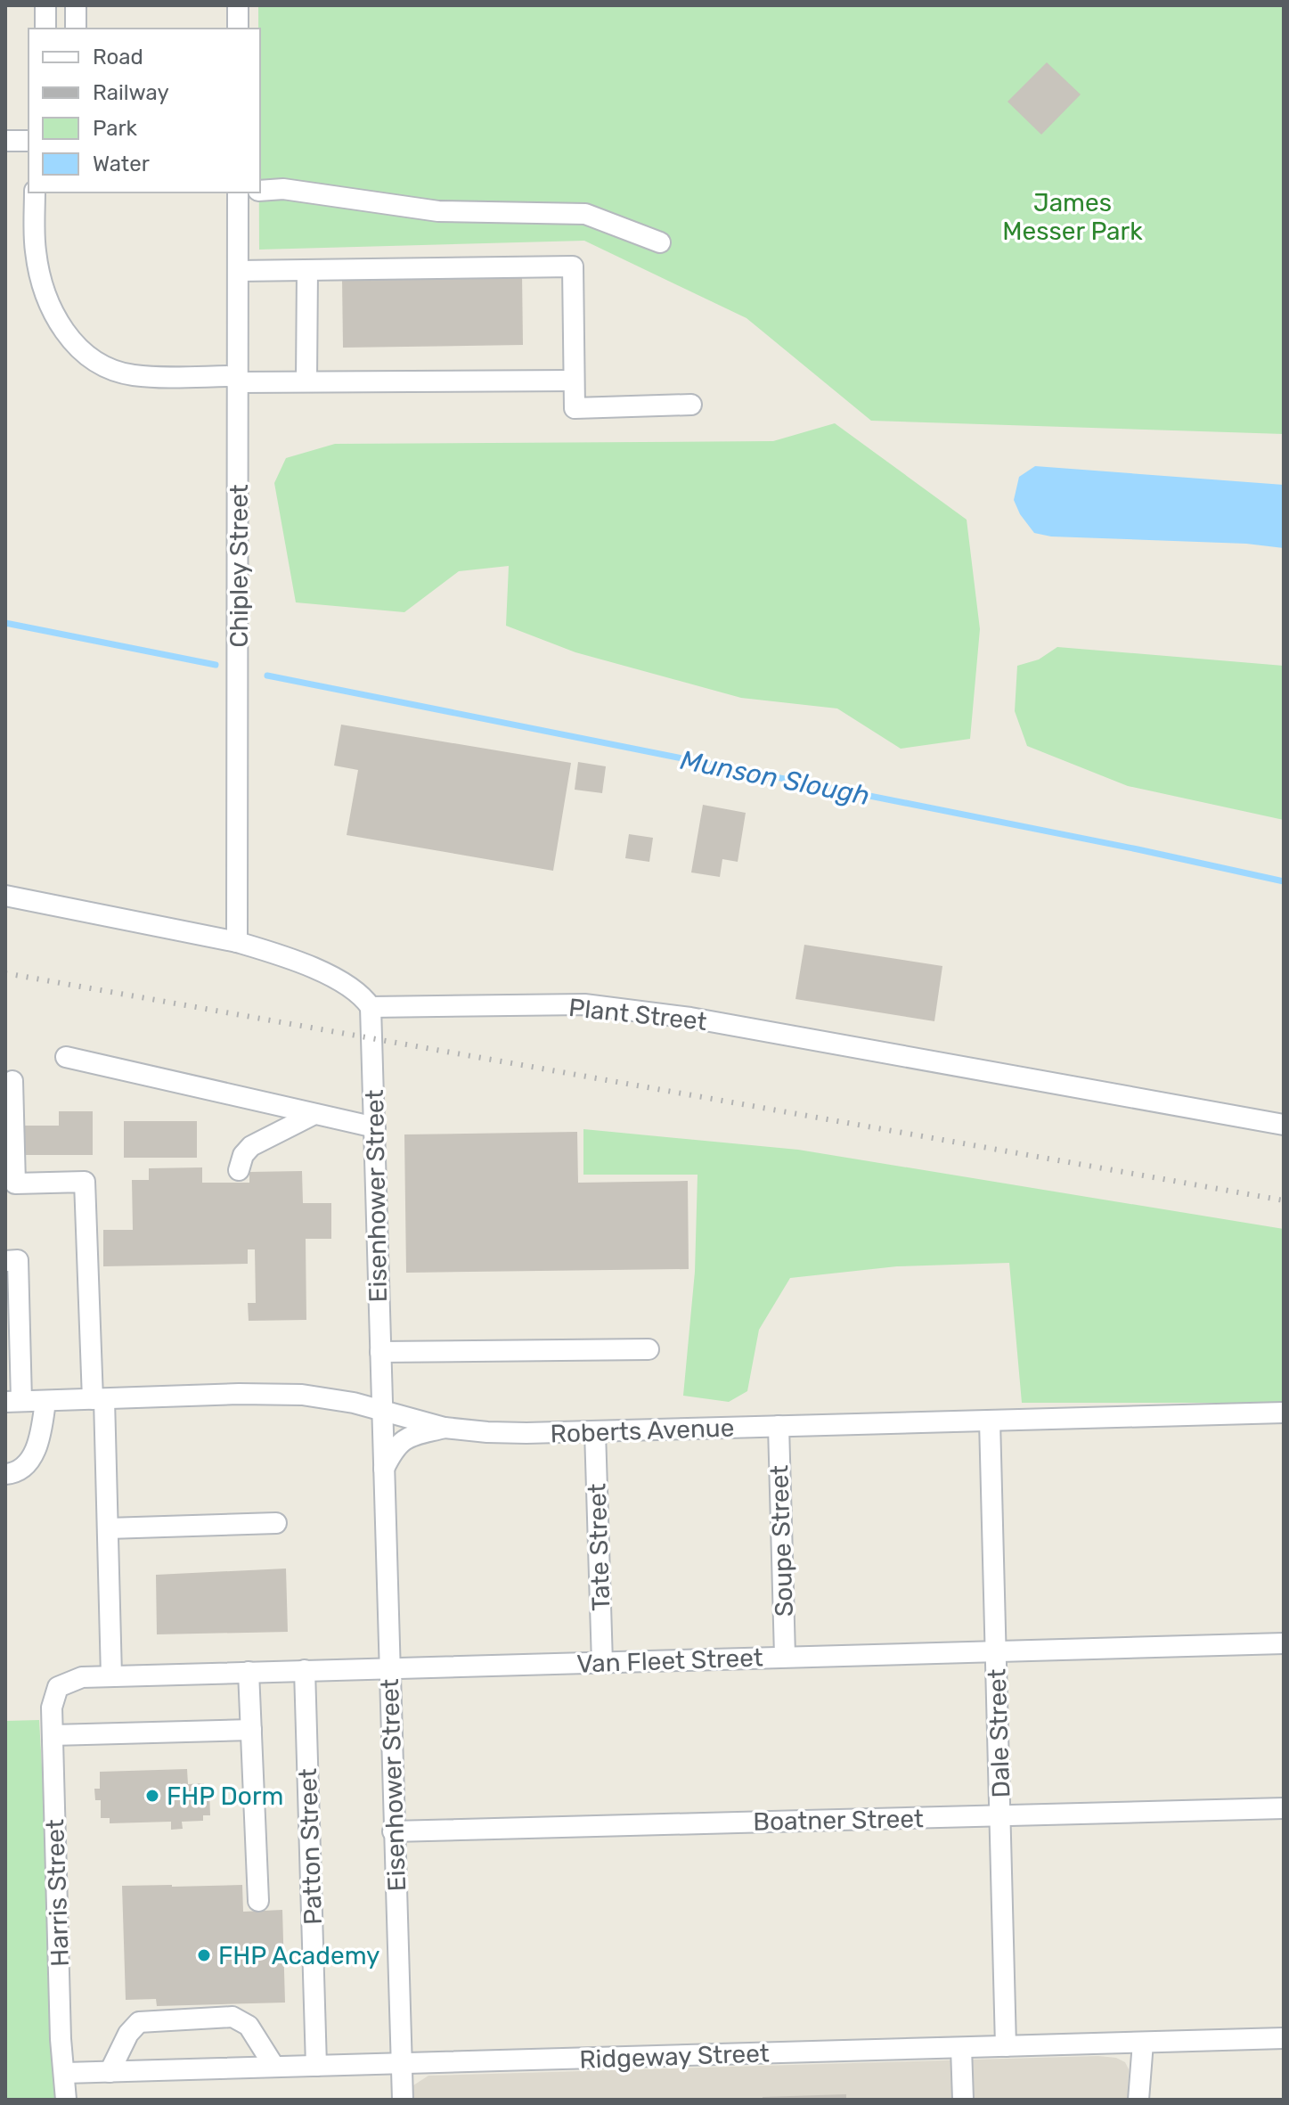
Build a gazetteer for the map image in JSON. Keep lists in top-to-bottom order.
{
  "streets": {
    "street": [
      "Chipley Street",
      "Plant Street",
      "Eisenhower Street",
      "Roberts Avenue",
      "Soupe Street",
      "Tate Street",
      "Van Fleet Street",
      "Dale Street",
      "Boatner Street",
      "Patton Street",
      "Harris Street",
      "Ridgeway Street"
    ]
  },
  "crossings": [
    ["Plant Street", "Eisenhower Street"],
    ["Eisenhower Street", "Roberts Avenue"],
    ["Eisenhower Street", "Van Fleet Street"],
    ["Eisenhower Street", "Boatner Street"],
    ["Eisenhower Street", "Ridgeway Street"],
    ["Roberts Avenue", "Soupe Street"],
    ["Roberts Avenue", "Tate Street"],
    ["Roberts Avenue", "Dale Street"],
    ["Soupe Street", "Van Fleet Street"],
    ["Tate Street", "Van Fleet Street"],
    ["Van Fleet Street", "Dale Street"],
    ["Van Fleet Street", "Patton Street"],
    ["Van Fleet Street", "Harris Street"],
    ["Dale Street", "Boatner Street"],
    ["Dale Street", "Ridgeway Street"],
    ["Patton Street", "Ridgeway Street"],
    ["Harris Street", "Ridgeway Street"]
  ],
  "water": ["Munson Slough"],
  "parks": ["James Messer Park"],
  "places": ["FHP Dorm", "FHP Academy"],
  "legend": [
    "Road",
    "Railway",
    "Park",
    "Water"
  ]
}
